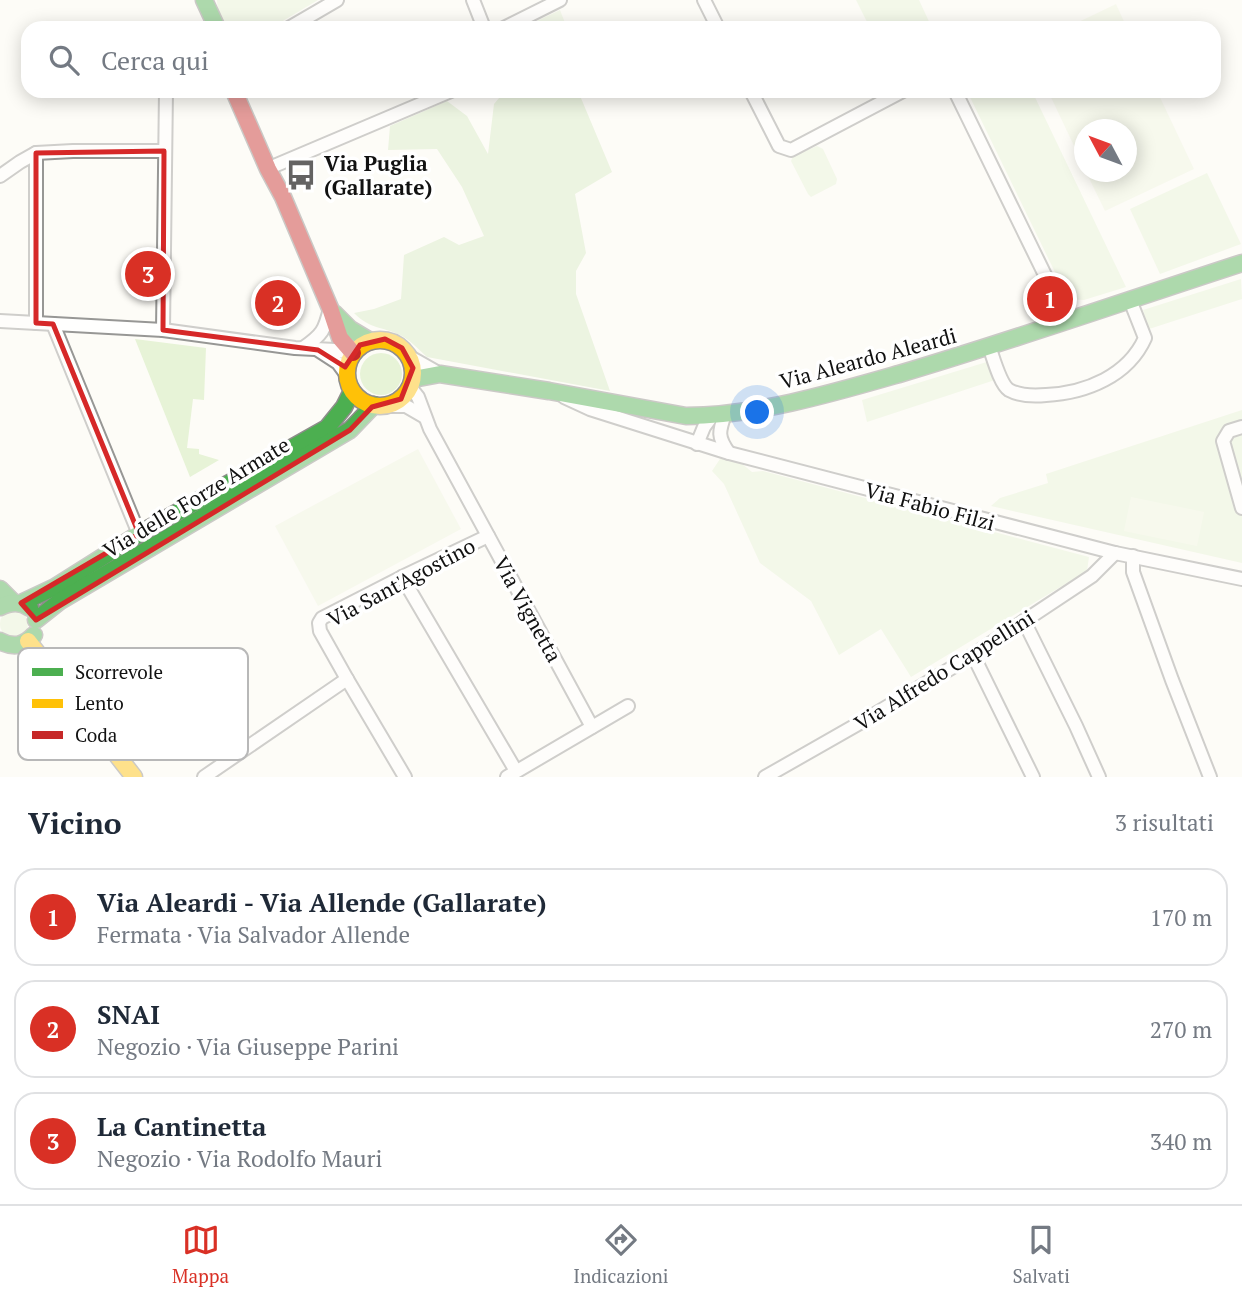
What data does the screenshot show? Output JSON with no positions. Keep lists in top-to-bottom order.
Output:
{
  "streets": {
    "street": [
      "Via Aleardo Aleardi",
      "Via delle Forze Armate",
      "Via Fabio Filzi",
      "Via Sant'Agostino",
      "Via Vignetta",
      "Via Alfredo Cappellini"
    ]
  },
  "crossings": [
    ["Via Aleardo Aleardi", "Via Fabio Filzi"],
    ["Via delle Forze Armate", "Via Vignetta"],
    ["Via Fabio Filzi", "Via Alfredo Cappellini"],
    ["Via Sant'Agostino", "Via Vignetta"]
  ],
  "places": {
    "bus stop": ["Via Puglia (Gallarate)"]
  },
  "legend": ["Scorrevole", "Lento", "Coda"],
  "north": "top left",
  "page": {
    "search": "Cerca qui",
    "pins": ["3", "1", "2"],
    "heading": ["Vicino", "3 risultati"],
    "list": [
      {
        "mark": "1",
        "name": "Via Aleardi - Via Allende (Gallarate)",
        "note": "Fermata · Via Salvador Allende",
        "value": "170 m"
      },
      {
        "mark": "2",
        "name": "SNAI",
        "note": "Negozio · Via Giuseppe Parini",
        "value": "270 m"
      },
      {
        "mark": "3",
        "name": "La Cantinetta",
        "note": "Negozio · Via Rodolfo Mauri",
        "value": "340 m"
      }
    ],
    "nav": ["Mappa", "Indicazioni", "Salvati"]
  }
}
